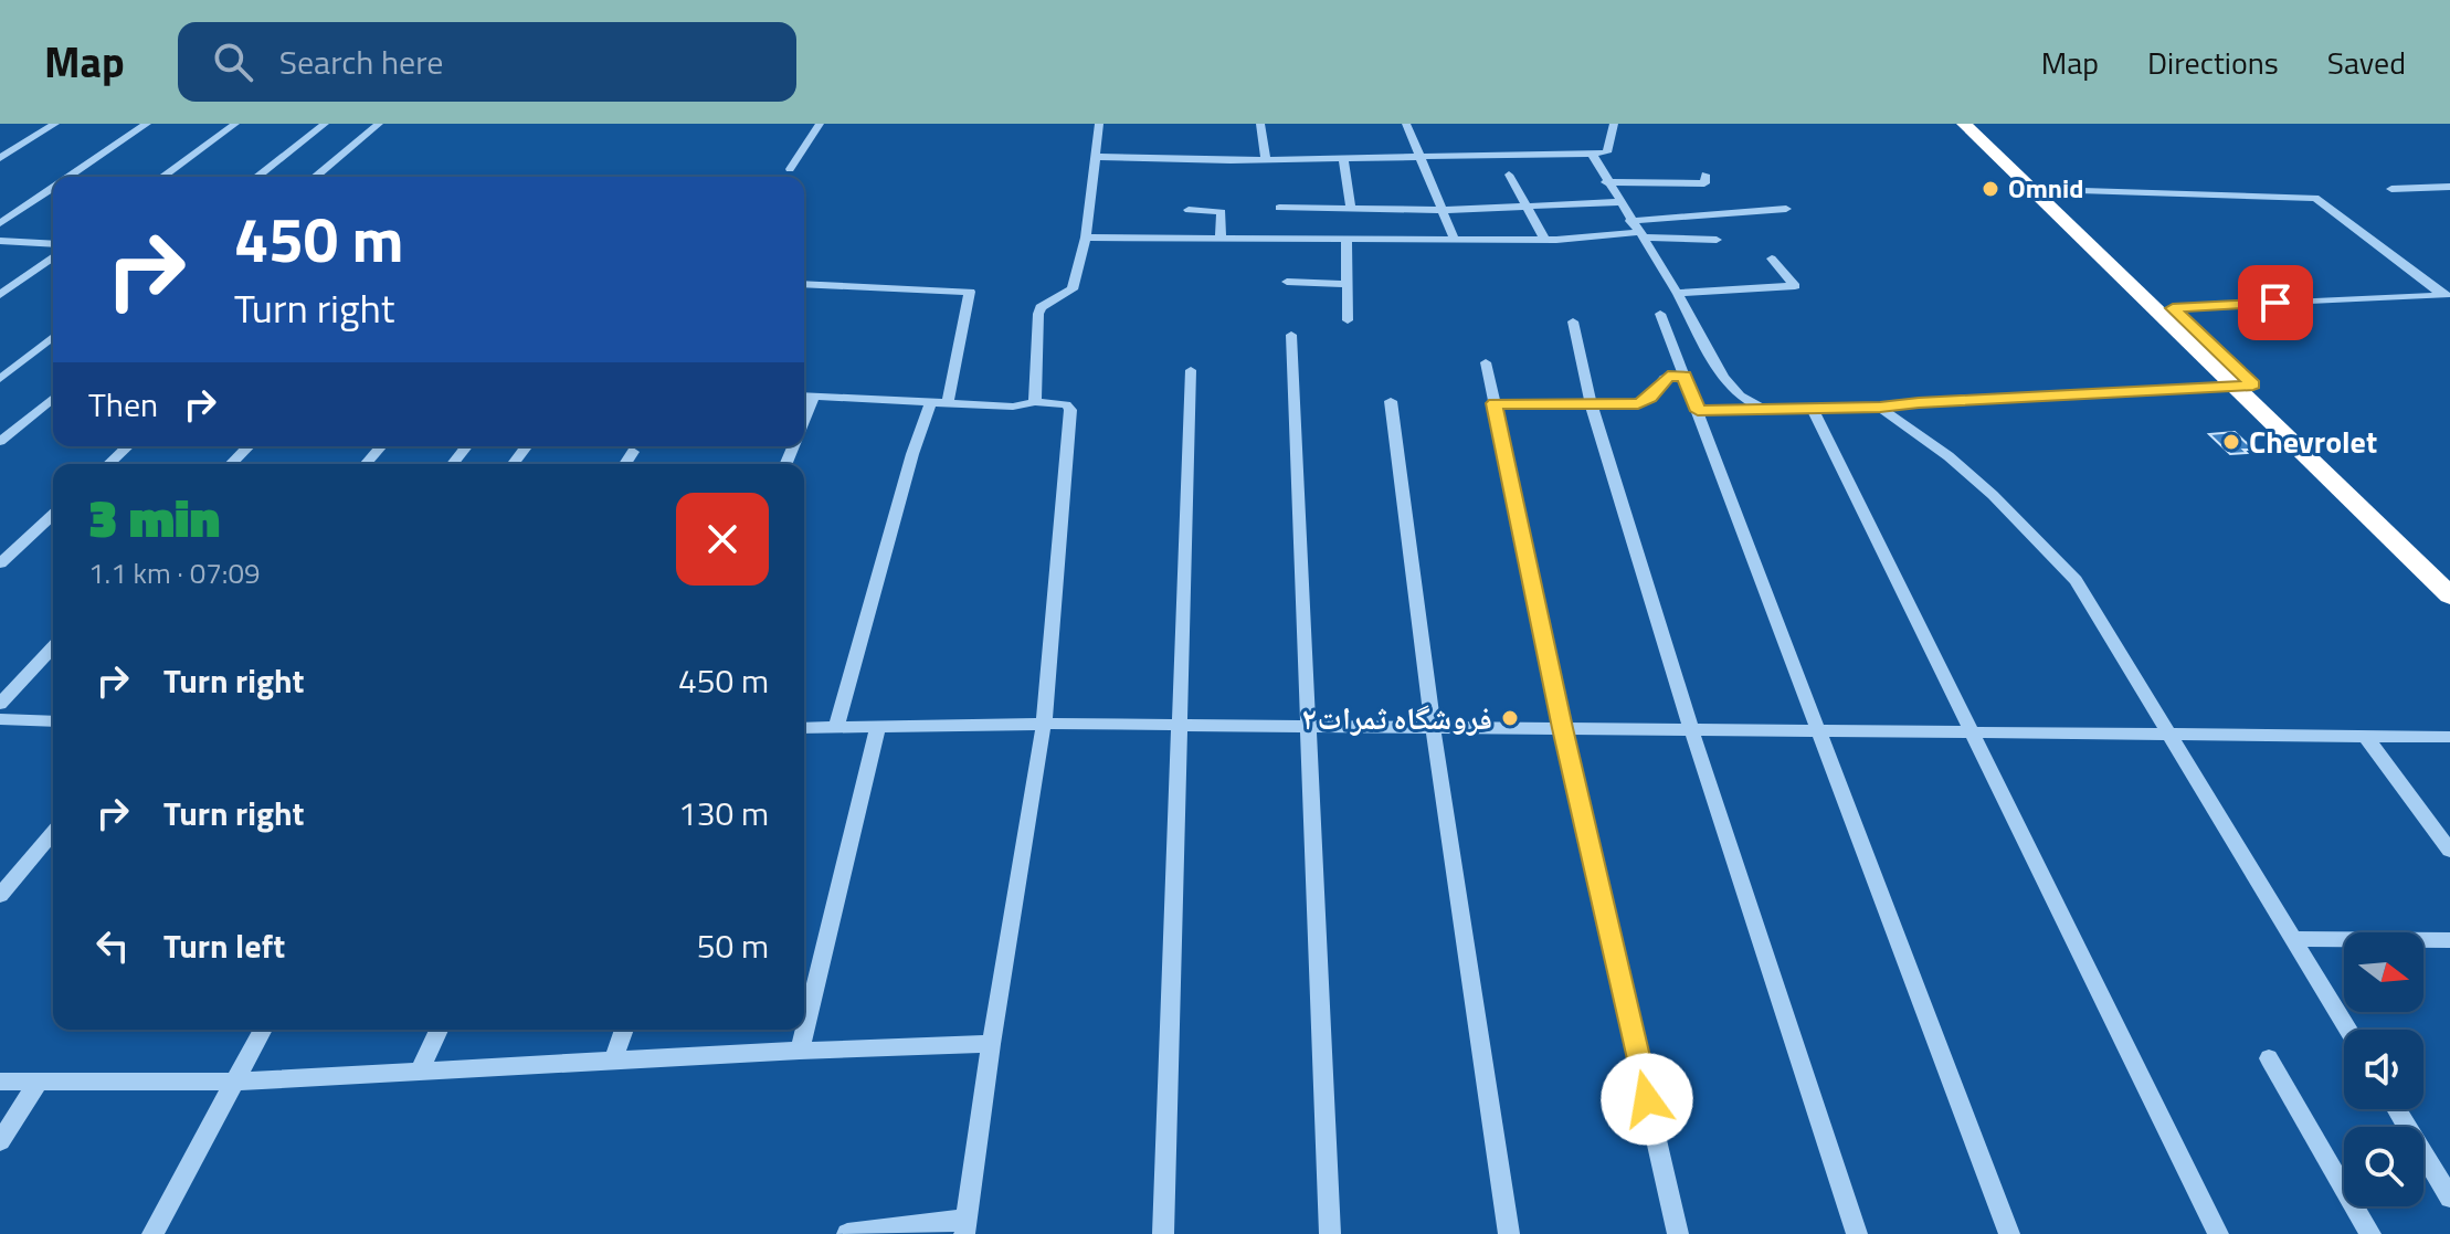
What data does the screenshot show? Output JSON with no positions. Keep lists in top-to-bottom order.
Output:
{
  "places": ["Omnid", "Chevrolet", "فروشگاه ثمرات٢"],
  "north": "right",
  "page": {
    "header": "Map",
    "search": "Search here",
    "nav": ["Map", "Directions", "Saved"],
    "turn": ["450 m", "Turn right"],
    "then": "Then",
    "heading": ["3 min", "1.1 km · 07:09"],
    "list": [
      {
        "name": "Turn right",
        "value": "450 m"
      },
      {
        "name": "Turn right",
        "value": "130 m"
      },
      {
        "name": "Turn left",
        "value": "50 m"
      }
    ]
  }
}
